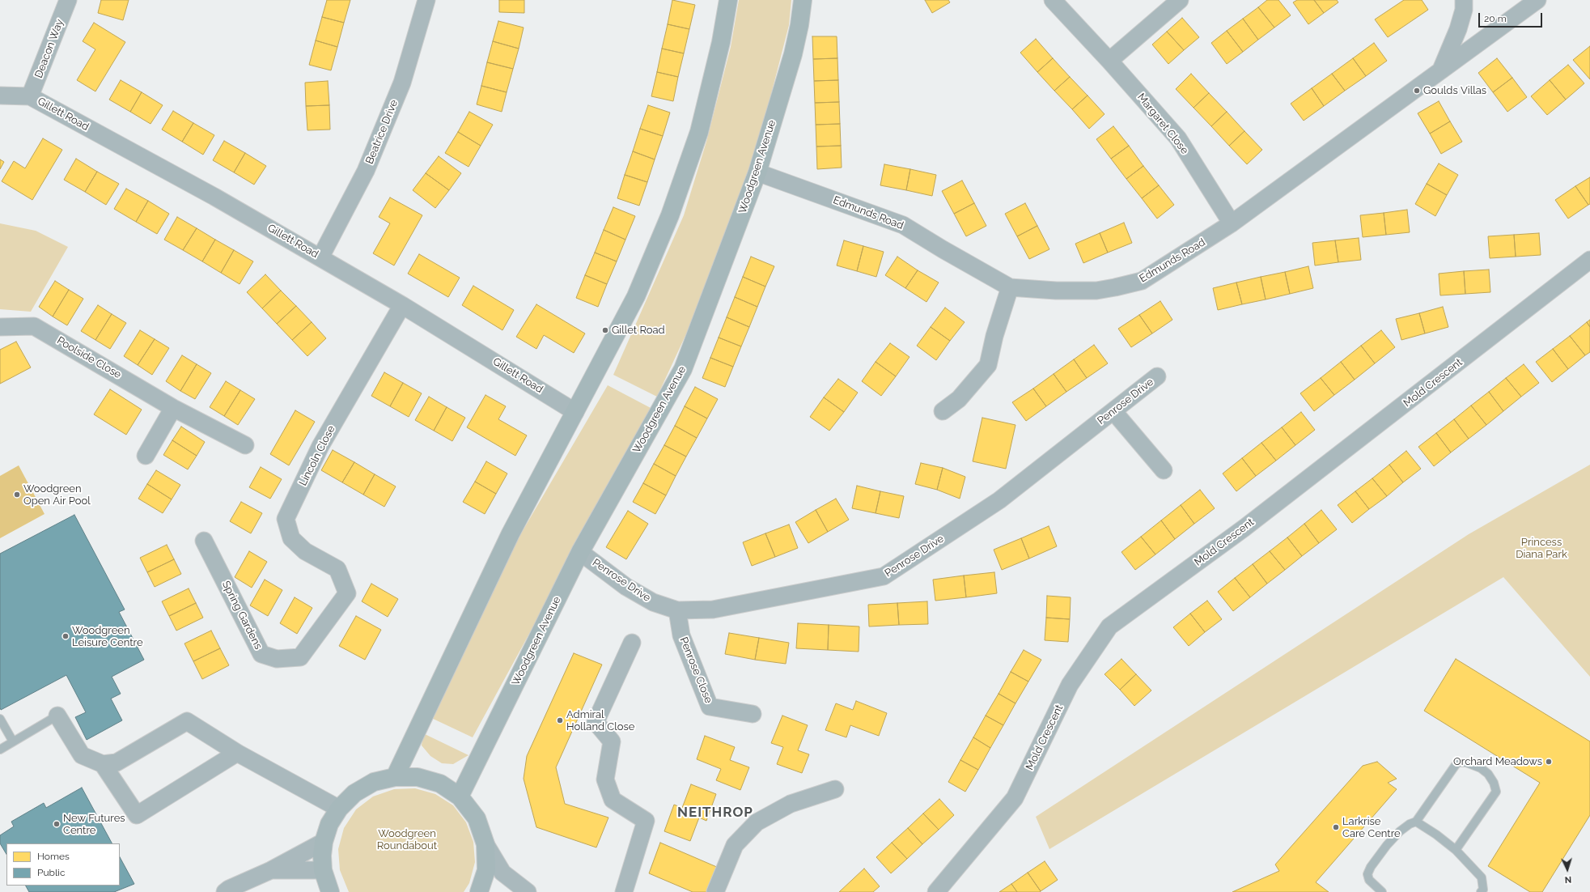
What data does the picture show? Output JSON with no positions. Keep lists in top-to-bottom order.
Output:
{
  "streets": {
    "street": [
      "Deacon Way",
      "Gillett Road",
      "Margaret Close",
      "Beatrice Drive",
      "Woodgreen Avenue",
      "Edmunds Road",
      "Poolside Close",
      "Mold Crescent",
      "Penrose Drive",
      "Lincoln Close",
      "Spring Gardens",
      "Penrose Close"
    ]
  },
  "crossings": [
    ["Deacon Way", "Gillett Road"],
    ["Gillett Road", "Beatrice Drive"],
    ["Gillett Road", "Lincoln Close"],
    ["Margaret Close", "Edmunds Road"],
    ["Woodgreen Avenue", "Edmunds Road"],
    ["Woodgreen Avenue", "Penrose Drive"],
    ["Penrose Drive", "Penrose Close"],
    ["Lincoln Close", "Spring Gardens"]
  ],
  "districts": ["NEITHROP"],
  "parks": ["Princess Diana Park", "Woodgreen Roundabout"],
  "places": [
    "Goulds Villas",
    "Gillet Road",
    "Woodgreen Open Air Pool",
    "Woodgreen Leisure Centre",
    "Admiral Holland Close",
    "Orchard Meadows",
    "New Futures Centre",
    "Larkrise Care Centre"
  ],
  "legend": ["Homes", "Public"],
  "scale_bar": "20 m",
  "north": "bottom"
}
